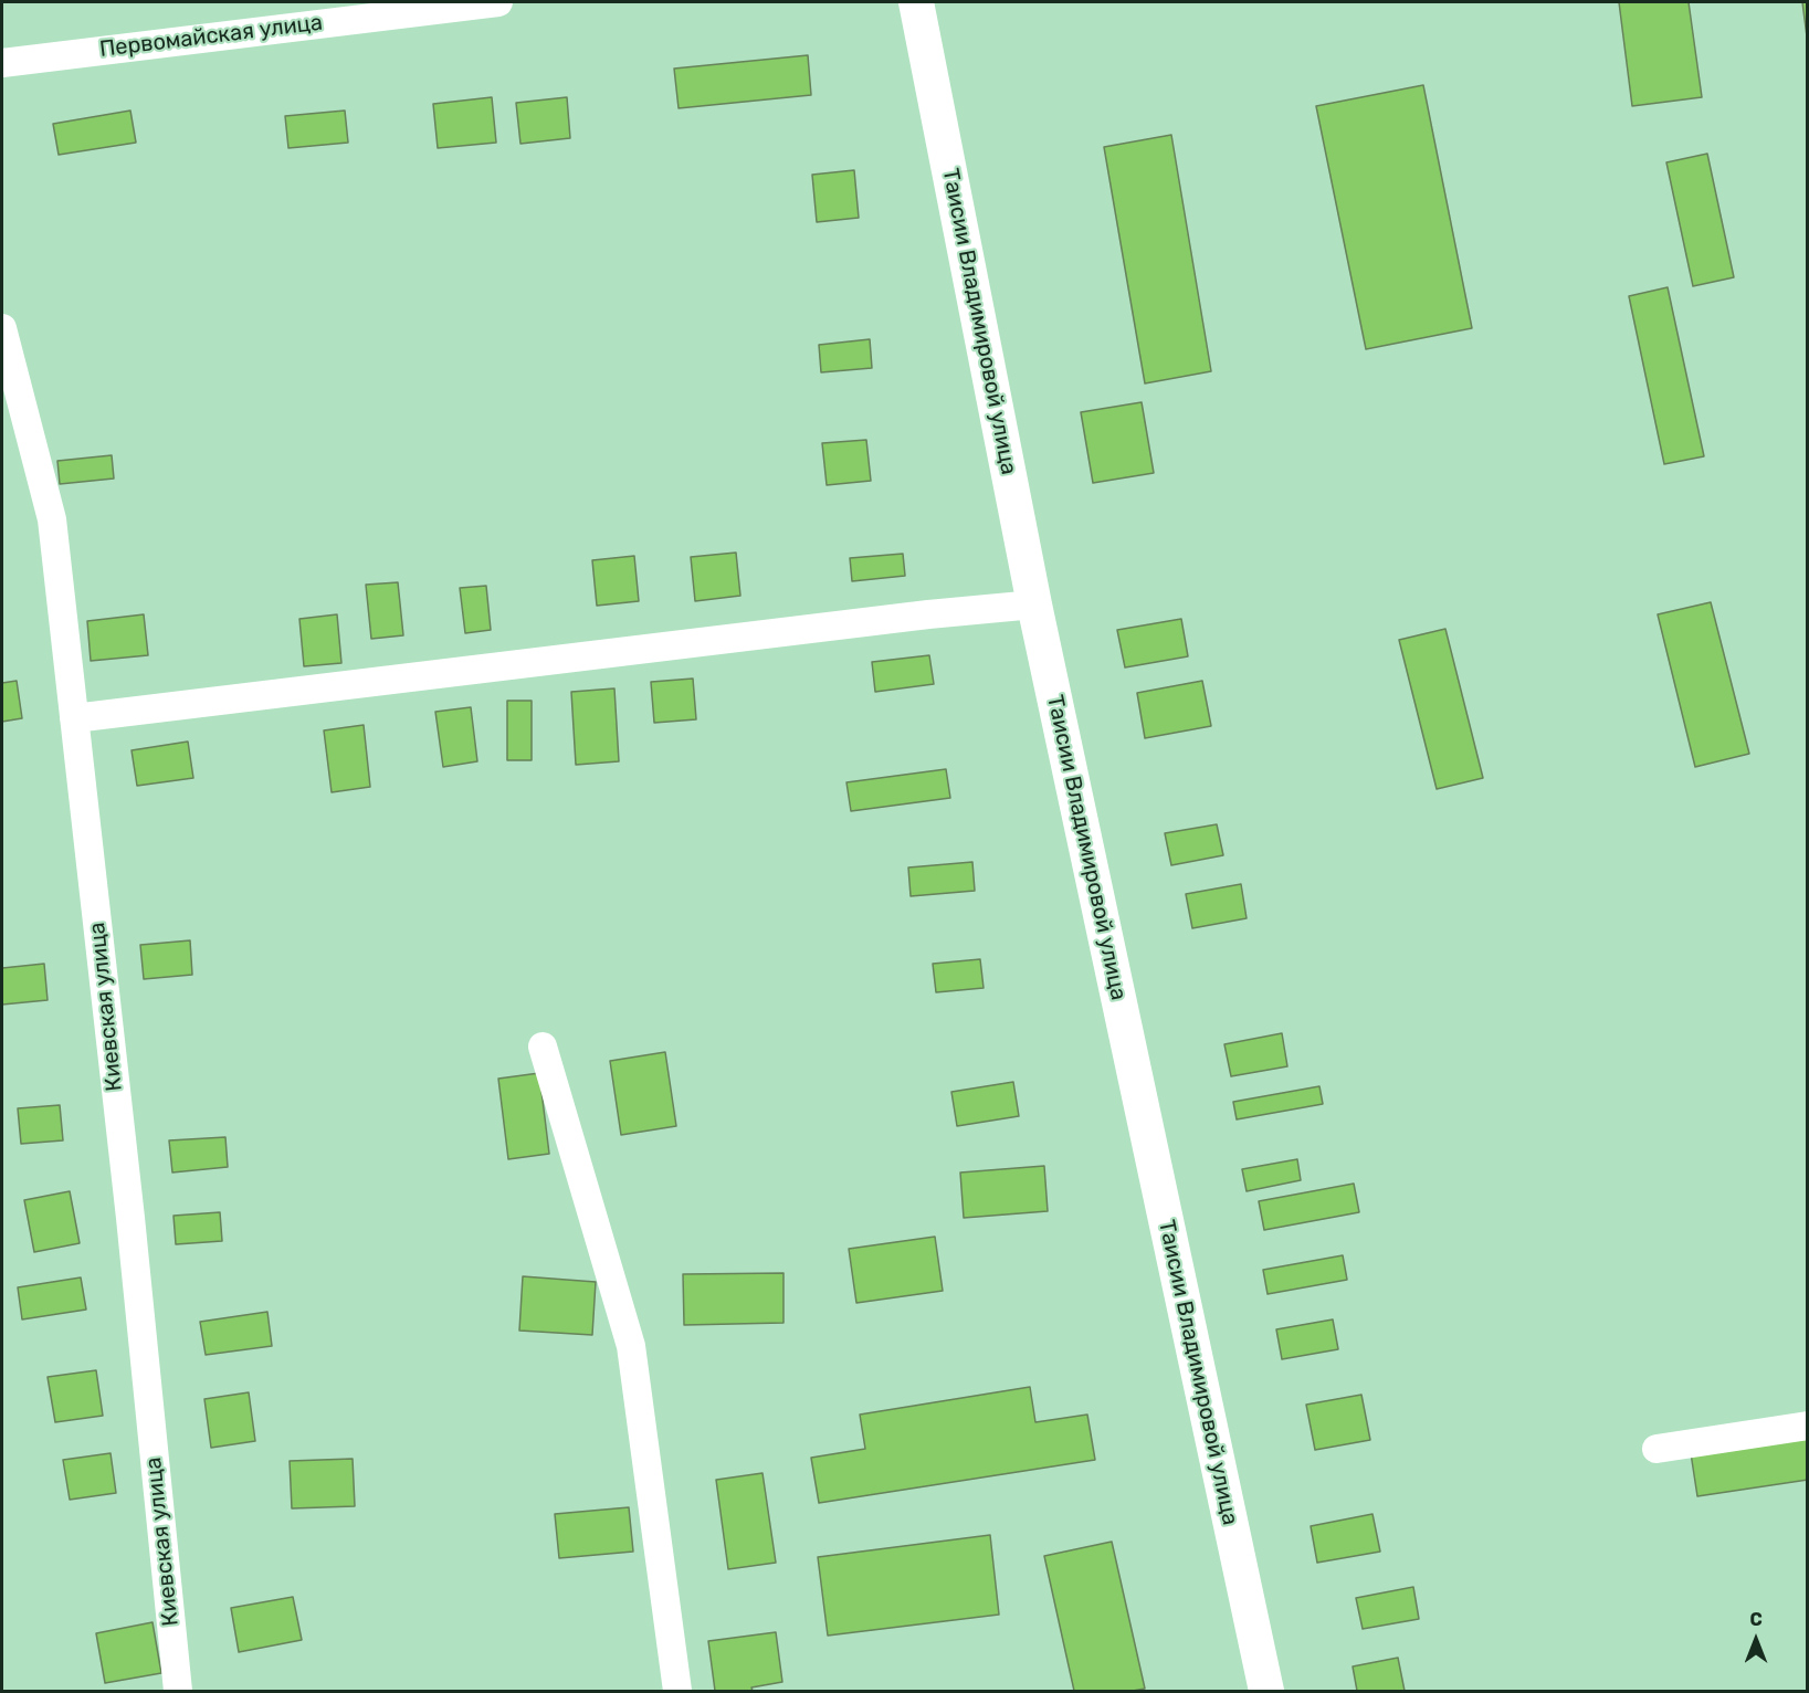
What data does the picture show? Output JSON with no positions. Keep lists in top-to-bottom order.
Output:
{
  "streets": {
    "street": ["Первомайская улица", "Таисии Владимировой улица", "Киевская улица"]
  },
  "north": "top"
}
